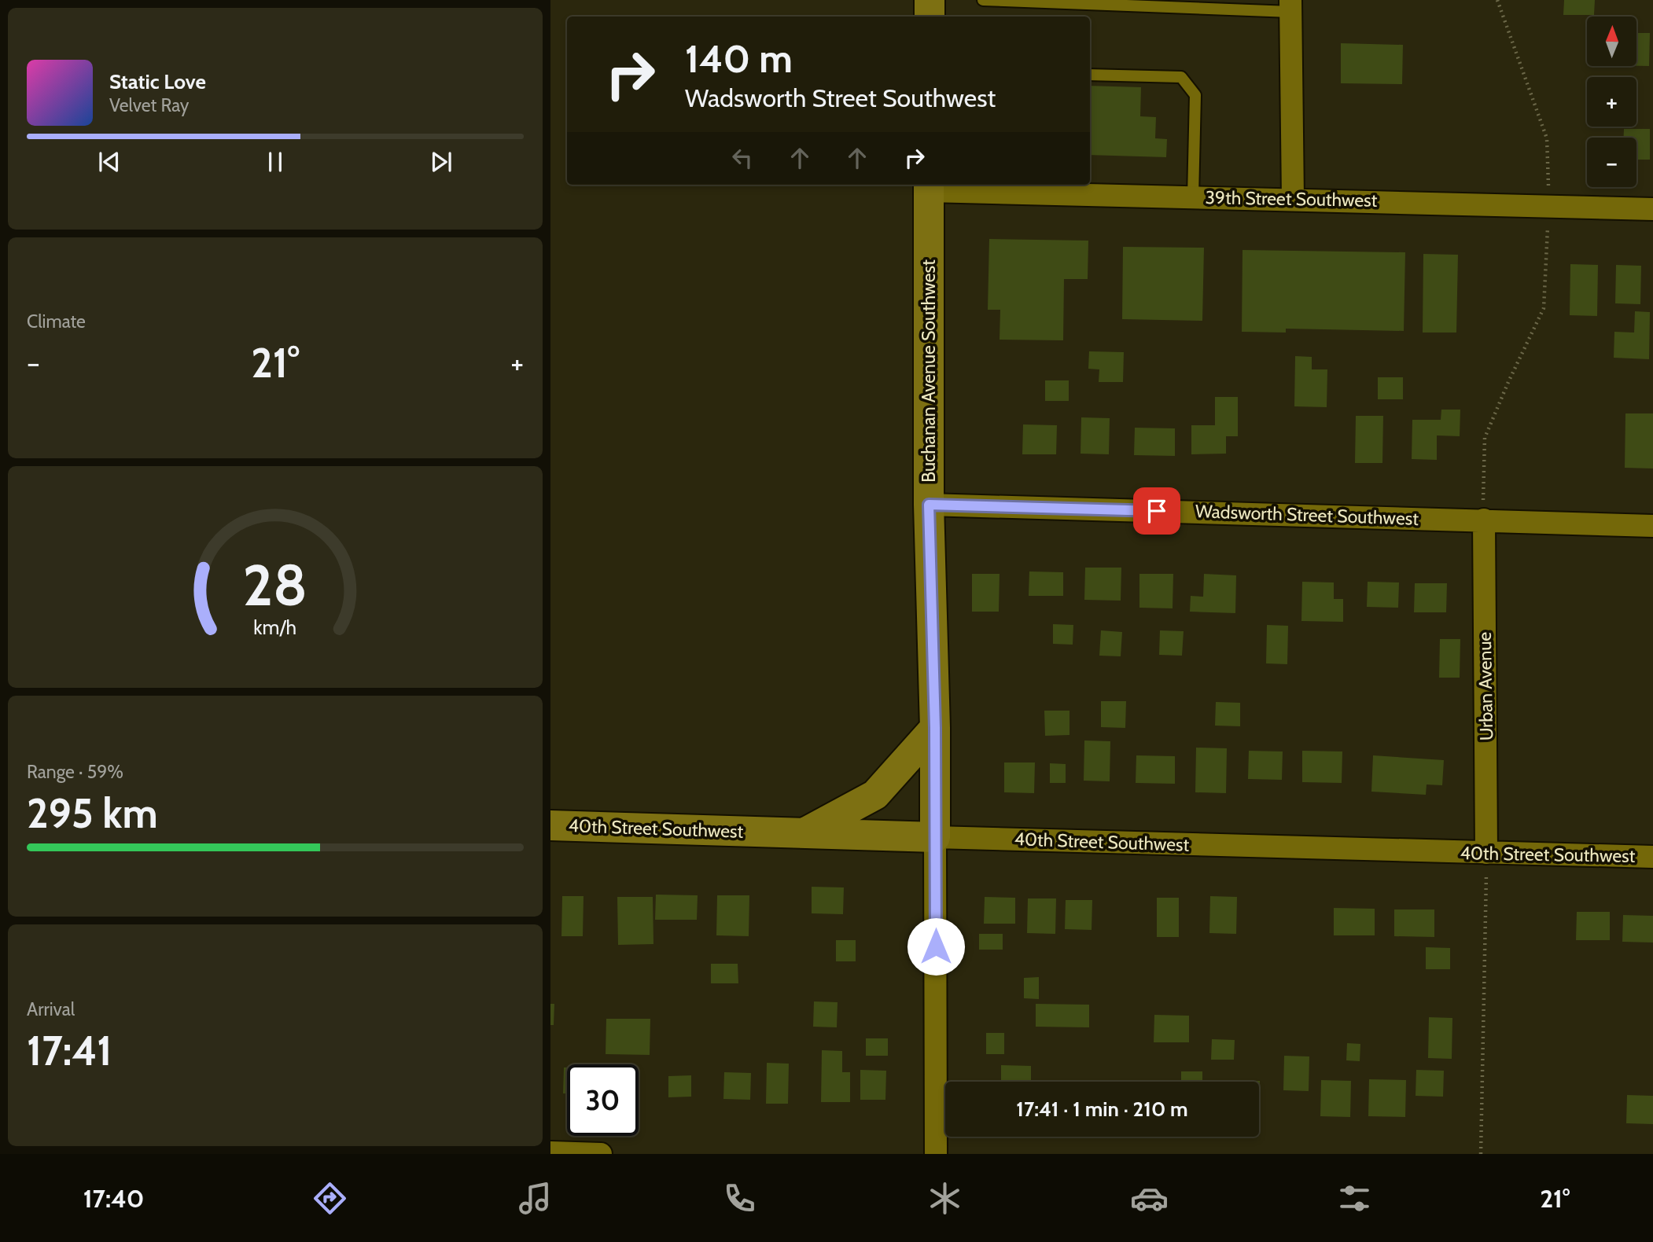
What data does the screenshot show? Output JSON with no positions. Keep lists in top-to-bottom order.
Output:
{
  "streets": {
    "street": [
      "39th Street Southwest",
      "Buchanan Avenue Southwest",
      "Wadsworth Street Southwest",
      "Urban Avenue",
      "40th Street Southwest"
    ]
  },
  "crossings": [
    ["39th Street Southwest", "Buchanan Avenue Southwest"],
    ["Buchanan Avenue Southwest", "Wadsworth Street Southwest"],
    ["Buchanan Avenue Southwest", "40th Street Southwest"],
    ["Wadsworth Street Southwest", "Urban Avenue"],
    ["Urban Avenue", "40th Street Southwest"]
  ],
  "north": "top",
  "page": {
    "map_buttons": ["+", "−"],
    "turn": ["140 m", "Wadsworth Street Southwest"],
    "song": ["Static Love", "Velvet Ray"],
    "tile": [
      "Climate",
      ["Range · 59%", "295 km"],
      ["Arrival", "17:41"]
    ],
    "heat": ["−", "21°", "+"],
    "limit": "30",
    "trip": "17:41 · 1 min · 210 m",
    "tabs": ["17:40", "21°"],
    "gauge": ["28", "km/h"]
  }
}
